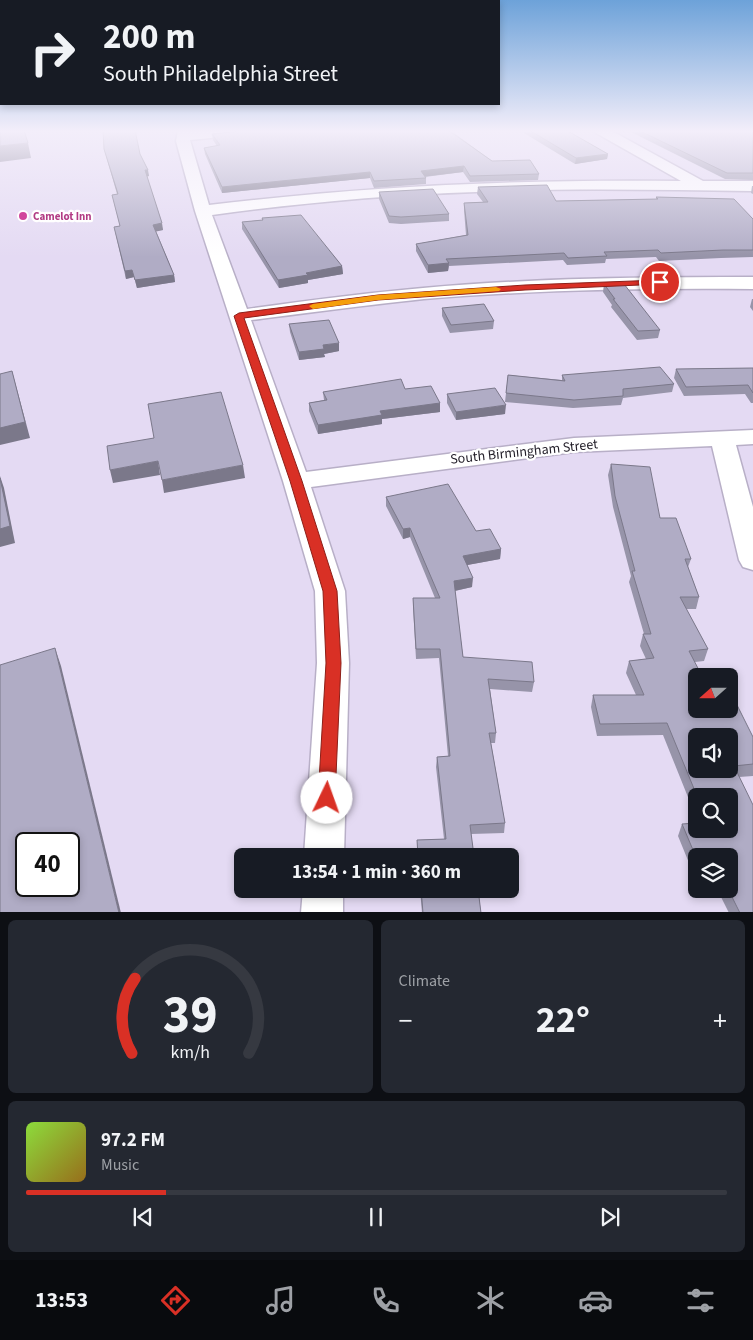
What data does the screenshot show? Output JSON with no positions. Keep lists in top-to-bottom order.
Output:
{
  "streets": {
    "street": ["South Birmingham Street"]
  },
  "places": ["Camelot Inn"],
  "north": "left",
  "page": {
    "turn": ["200 m", "South Philadelphia Street"],
    "limit": "40",
    "trip": "13:54 · 1 min · 360 m",
    "tile": "Climate",
    "heat": ["−", "22°", "+"],
    "song": ["97.2 FM", "Music"],
    "tabs": "13:53",
    "gauge": ["39", "km/h"]
  }
}
